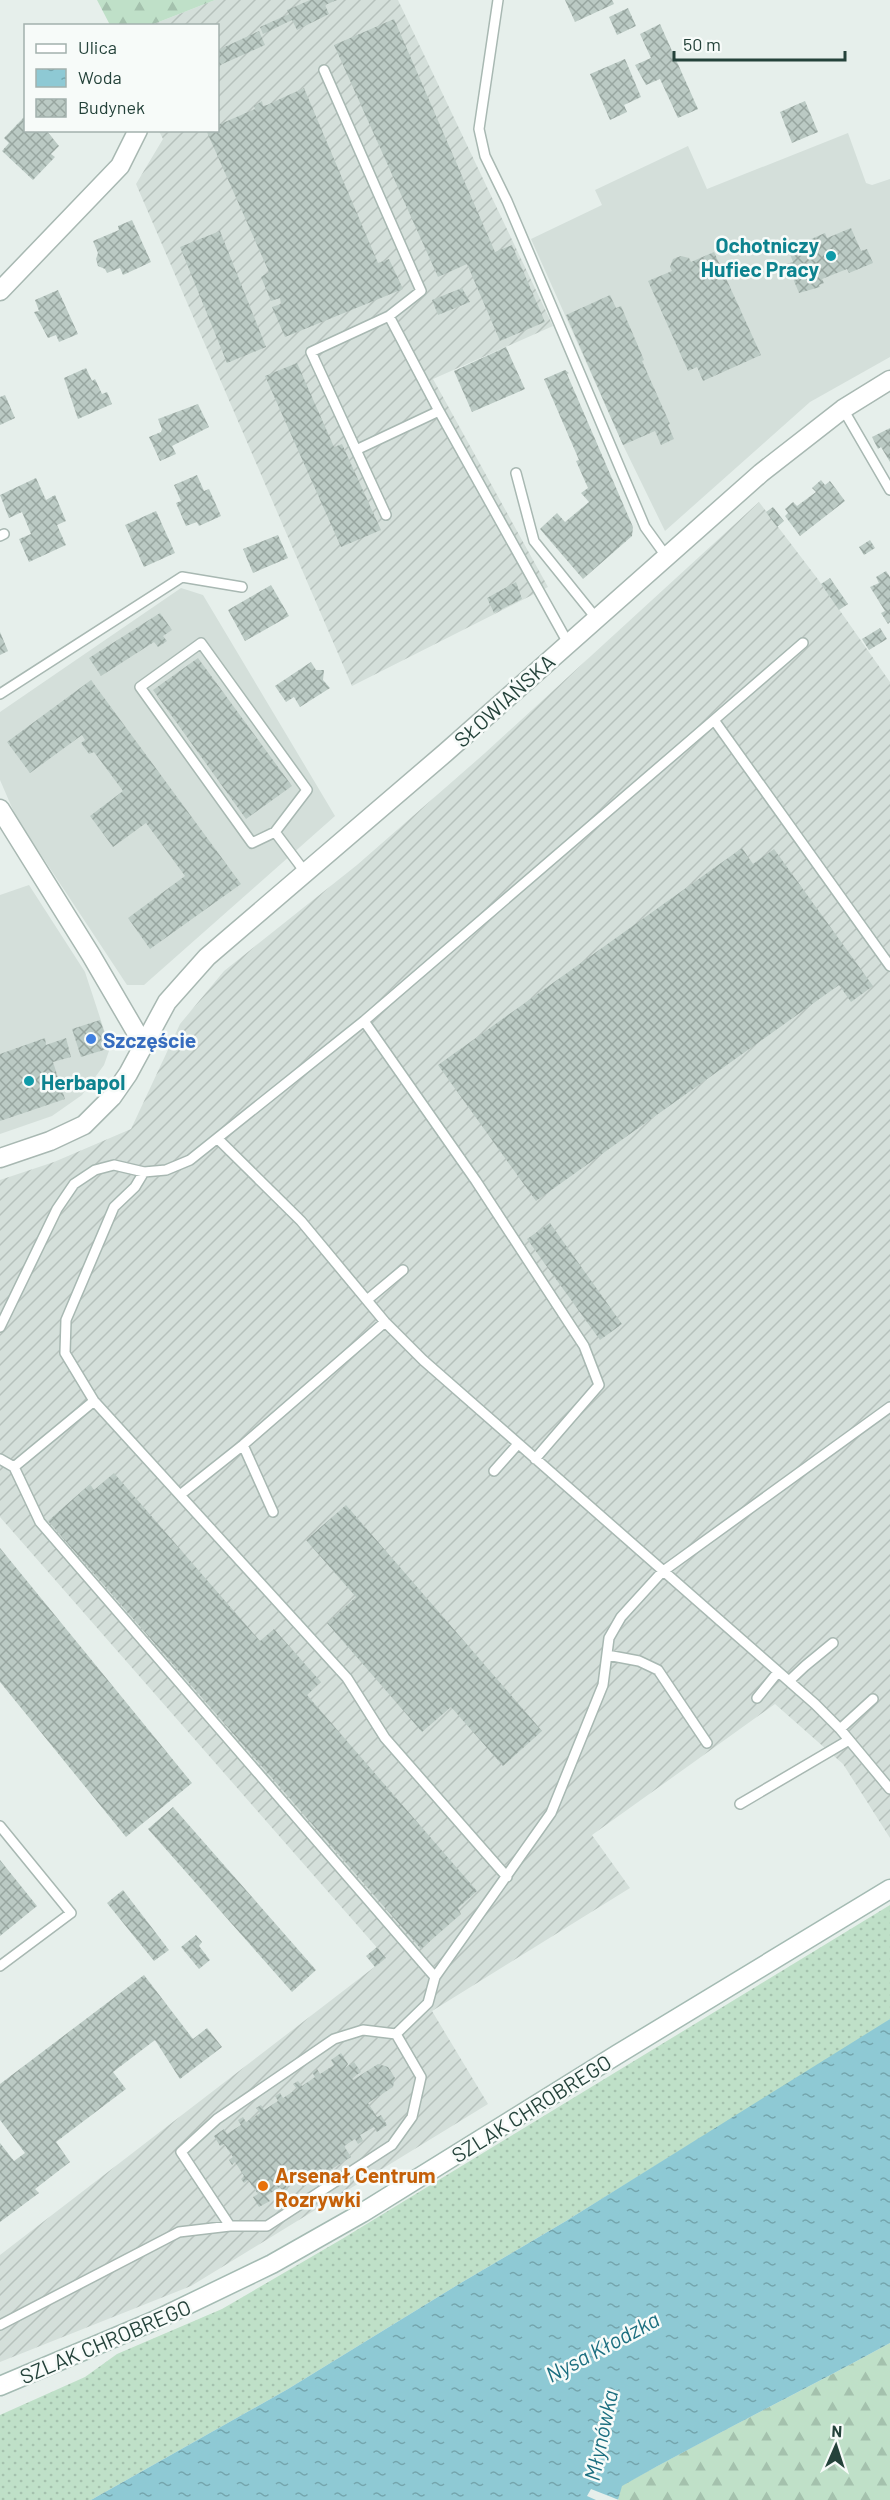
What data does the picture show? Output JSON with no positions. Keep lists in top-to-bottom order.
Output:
{
  "streets": {
    "street": ["SŁOWIAŃSKA", "SZLAK CHROBREGO"]
  },
  "water": ["Nysa Kłodzka", "Młynówka"],
  "places": [
    "Ochotniczy Hufiec Pracy",
    "Szczęście",
    "Herbapol",
    "Arsenał Centrum Rozrywki"
  ],
  "legend": ["Ulica", "Woda", "Budynek"],
  "scale_bar": "50 m",
  "north": "top"
}
